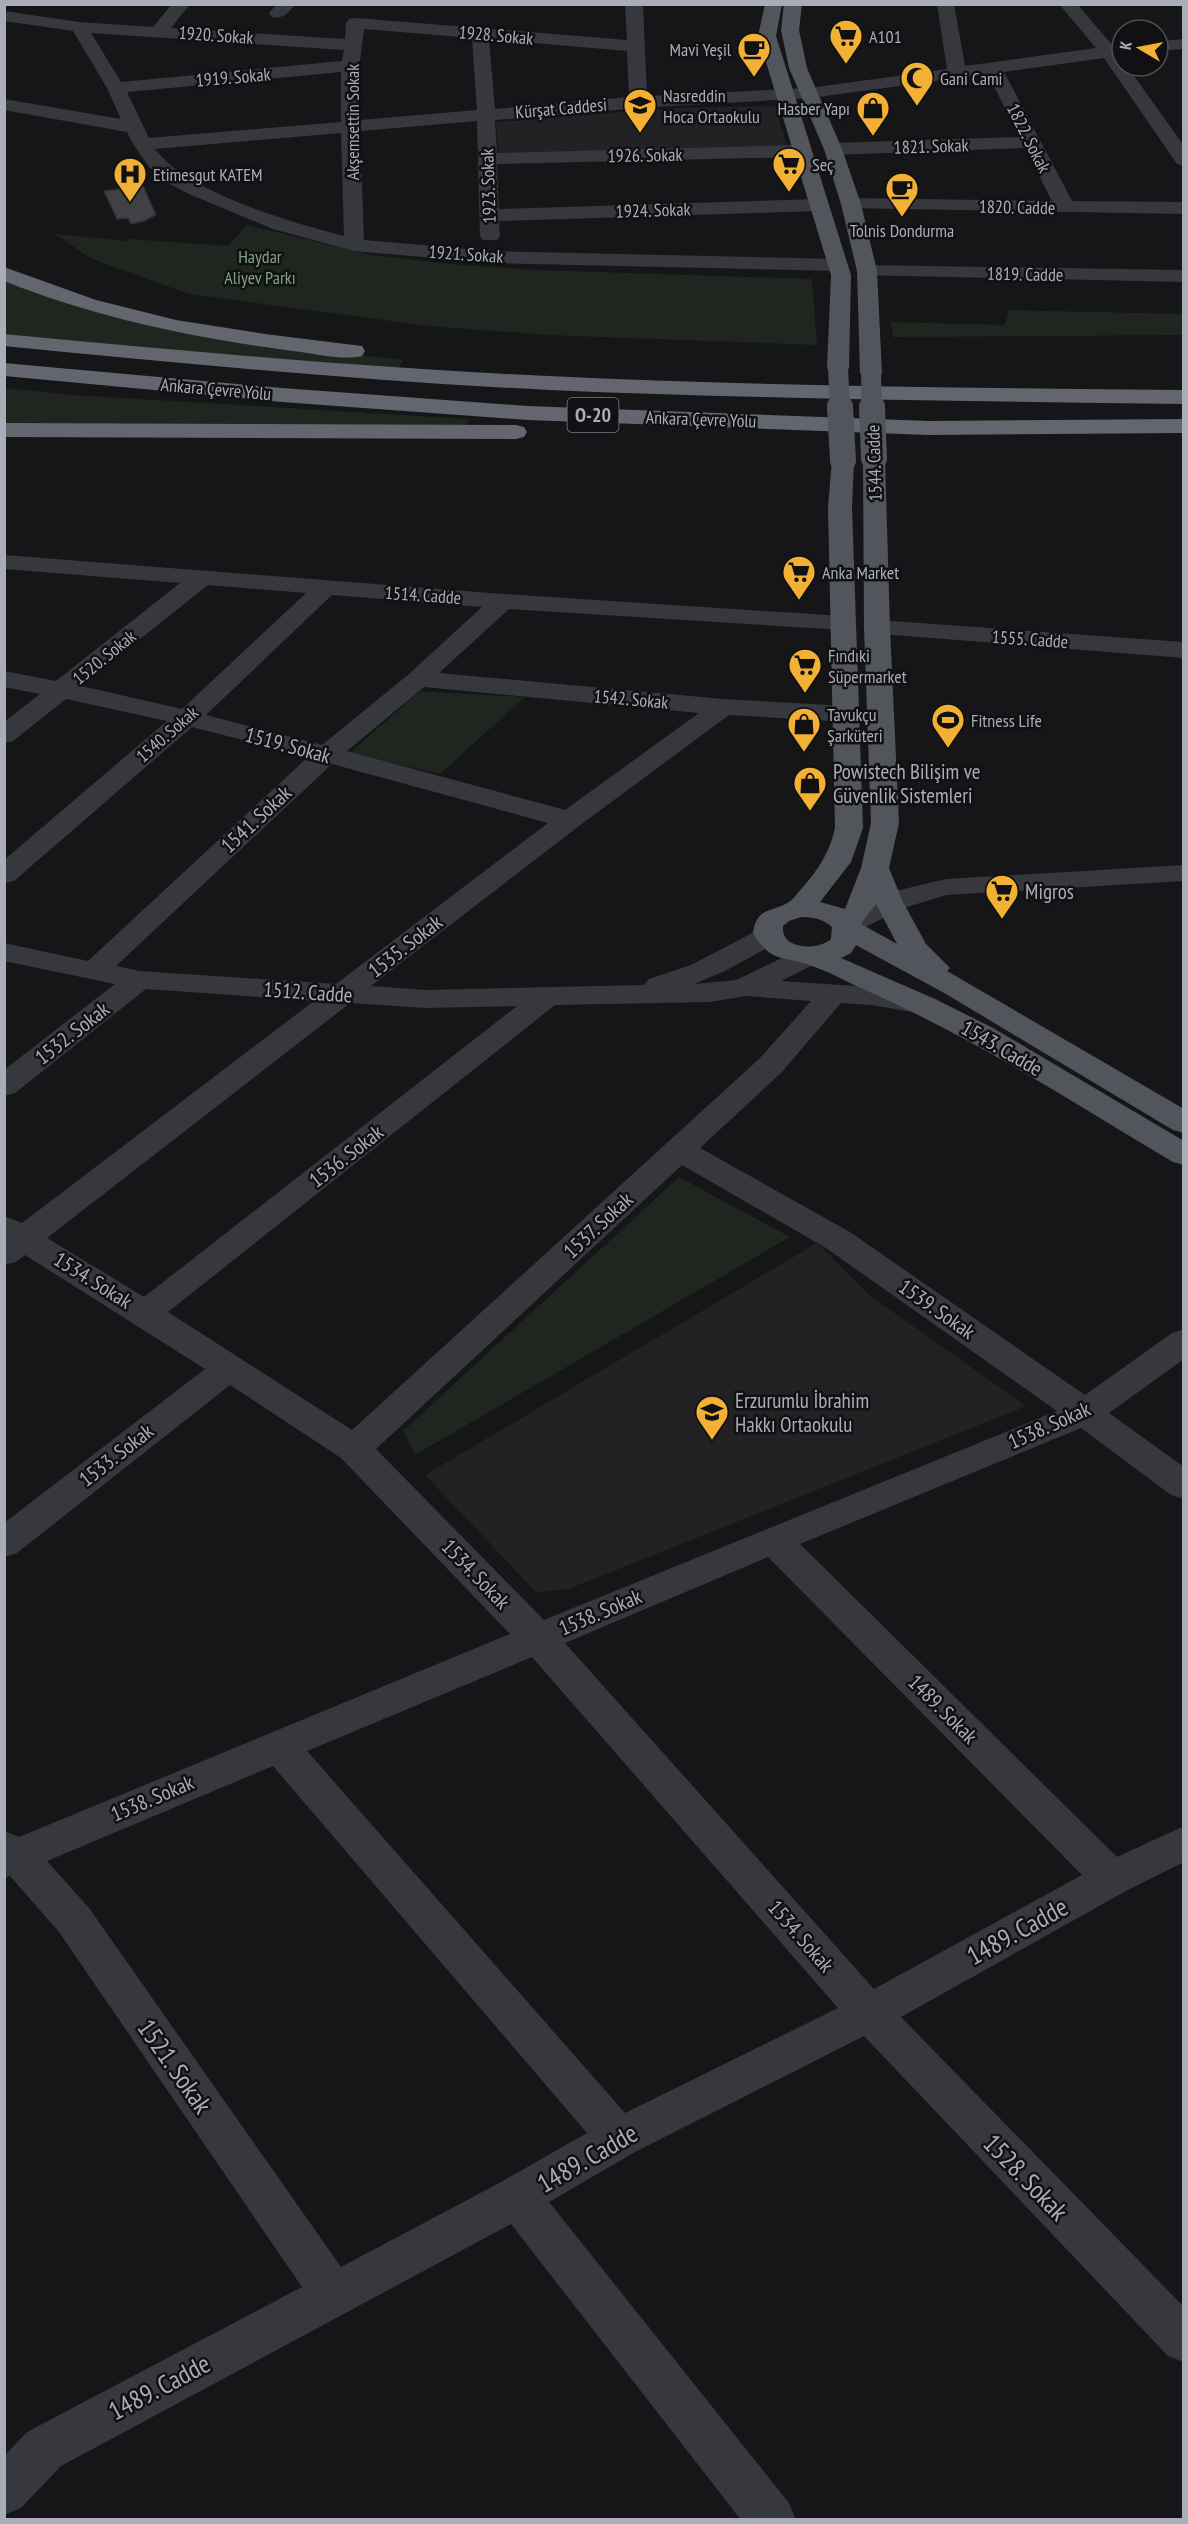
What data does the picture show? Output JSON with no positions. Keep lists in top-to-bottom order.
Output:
{
  "streets": {
    "highway": ["Ankara Çevre Yolu", "O-20"],
    "main road": ["1544. Cadde", "1543. Cadde"],
    "street": [
      "1920. Sokak",
      "1928. Sokak",
      "1919. Sokak",
      "Kürşat Caddesi",
      "Akşemsettin Sokak",
      "1822. Sokak",
      "1821. Sokak",
      "1926. Sokak",
      "1923. Sokak",
      "1820. Cadde",
      "1924. Sokak",
      "1921. Sokak",
      "1819. Cadde",
      "1514. Cadde",
      "1555. Cadde",
      "1520. Sokak",
      "1542. Sokak",
      "1540. Sokak",
      "1519. Sokak",
      "1541. Sokak",
      "1535. Sokak",
      "1512. Cadde",
      "1532. Sokak",
      "1536. Sokak",
      "1537. Sokak",
      "1534. Sokak",
      "1539. Sokak",
      "1538. Sokak",
      "1533. Sokak",
      "1489. Sokak",
      "1489. Cadde",
      "1521. Sokak",
      "1528. Sokak"
    ]
  },
  "crossings": [
    ["1920. Sokak", "Akşemsettin Sokak"],
    ["1920. Sokak", "1921. Sokak"],
    ["1928. Sokak", "Akşemsettin Sokak"],
    ["1928. Sokak", "1923. Sokak"],
    ["1919. Sokak", "Akşemsettin Sokak"],
    ["1919. Sokak", "1921. Sokak"],
    ["Kürşat Caddesi", "Akşemsettin Sokak"],
    ["Kürşat Caddesi", "1822. Sokak"],
    ["Kürşat Caddesi", "1923. Sokak"],
    ["Kürşat Caddesi", "1921. Sokak"],
    ["Kürşat Caddesi", "1544. Cadde"],
    ["Akşemsettin Sokak", "1921. Sokak"],
    ["1822. Sokak", "1821. Sokak"],
    ["1822. Sokak", "1820. Cadde"],
    ["1821. Sokak", "1544. Cadde"],
    ["1926. Sokak", "1923. Sokak"],
    ["1926. Sokak", "1544. Cadde"],
    ["1923. Sokak", "1924. Sokak"],
    ["1923. Sokak", "1921. Sokak"],
    ["1820. Cadde", "1544. Cadde"],
    ["1924. Sokak", "1544. Cadde"],
    ["1921. Sokak", "1544. Cadde"],
    ["1819. Cadde", "1544. Cadde"],
    ["1544. Cadde", "1514. Cadde"],
    ["1544. Cadde", "1555. Cadde"],
    ["1544. Cadde", "1542. Sokak"],
    ["1544. Cadde", "1512. Cadde"],
    ["1544. Cadde", "1543. Cadde"],
    ["1514. Cadde", "1520. Sokak"],
    ["1514. Cadde", "1540. Sokak"],
    ["1514. Cadde", "1541. Sokak"],
    ["1520. Sokak", "1519. Sokak"],
    ["1542. Sokak", "1541. Sokak"],
    ["1542. Sokak", "1535. Sokak"],
    ["1540. Sokak", "1519. Sokak"],
    ["1519. Sokak", "1541. Sokak"],
    ["1519. Sokak", "1535. Sokak"],
    ["1541. Sokak", "1512. Cadde"],
    ["1535. Sokak", "1512. Cadde"],
    ["1535. Sokak", "1534. Sokak"],
    ["1512. Cadde", "1532. Sokak"],
    ["1512. Cadde", "1543. Cadde"],
    ["1512. Cadde", "1536. Sokak"],
    ["1536. Sokak", "1534. Sokak"],
    ["1537. Sokak", "1534. Sokak"],
    ["1537. Sokak", "1539. Sokak"],
    ["1534. Sokak", "1538. Sokak"],
    ["1534. Sokak", "1533. Sokak"],
    ["1534. Sokak", "1489. Cadde"],
    ["1534. Sokak", "1528. Sokak"],
    ["1539. Sokak", "1538. Sokak"],
    ["1538. Sokak", "1489. Sokak"],
    ["1538. Sokak", "1521. Sokak"],
    ["1489. Sokak", "1489. Cadde"],
    ["1489. Cadde", "1521. Sokak"],
    ["1489. Cadde", "1528. Sokak"]
  ],
  "parks": ["Haydar Aliyev Parkı"],
  "places": {
    "supermarket": [
      "A101",
      "Seç",
      "Anka Market",
      "Fındıki Süpermarket",
      "Migros"
    ],
    "cafe": ["Mavi Yeşil", "Tolnis Dondurma"],
    "mosque": ["Gani Cami"],
    "school or university": ["Nasreddin Hoca Ortaokulu", "Erzurumlu İbrahim Hakkı Ortaokulu"],
    "shop": ["Hasber Yapı", "Tavukçu Şarküteri", "Powistech Bilişim ve Güvenlik Sistemleri"],
    "hospital": ["Etimesgut KATEM"],
    "sports": ["Fitness Life"]
  },
  "north": "left"
}
